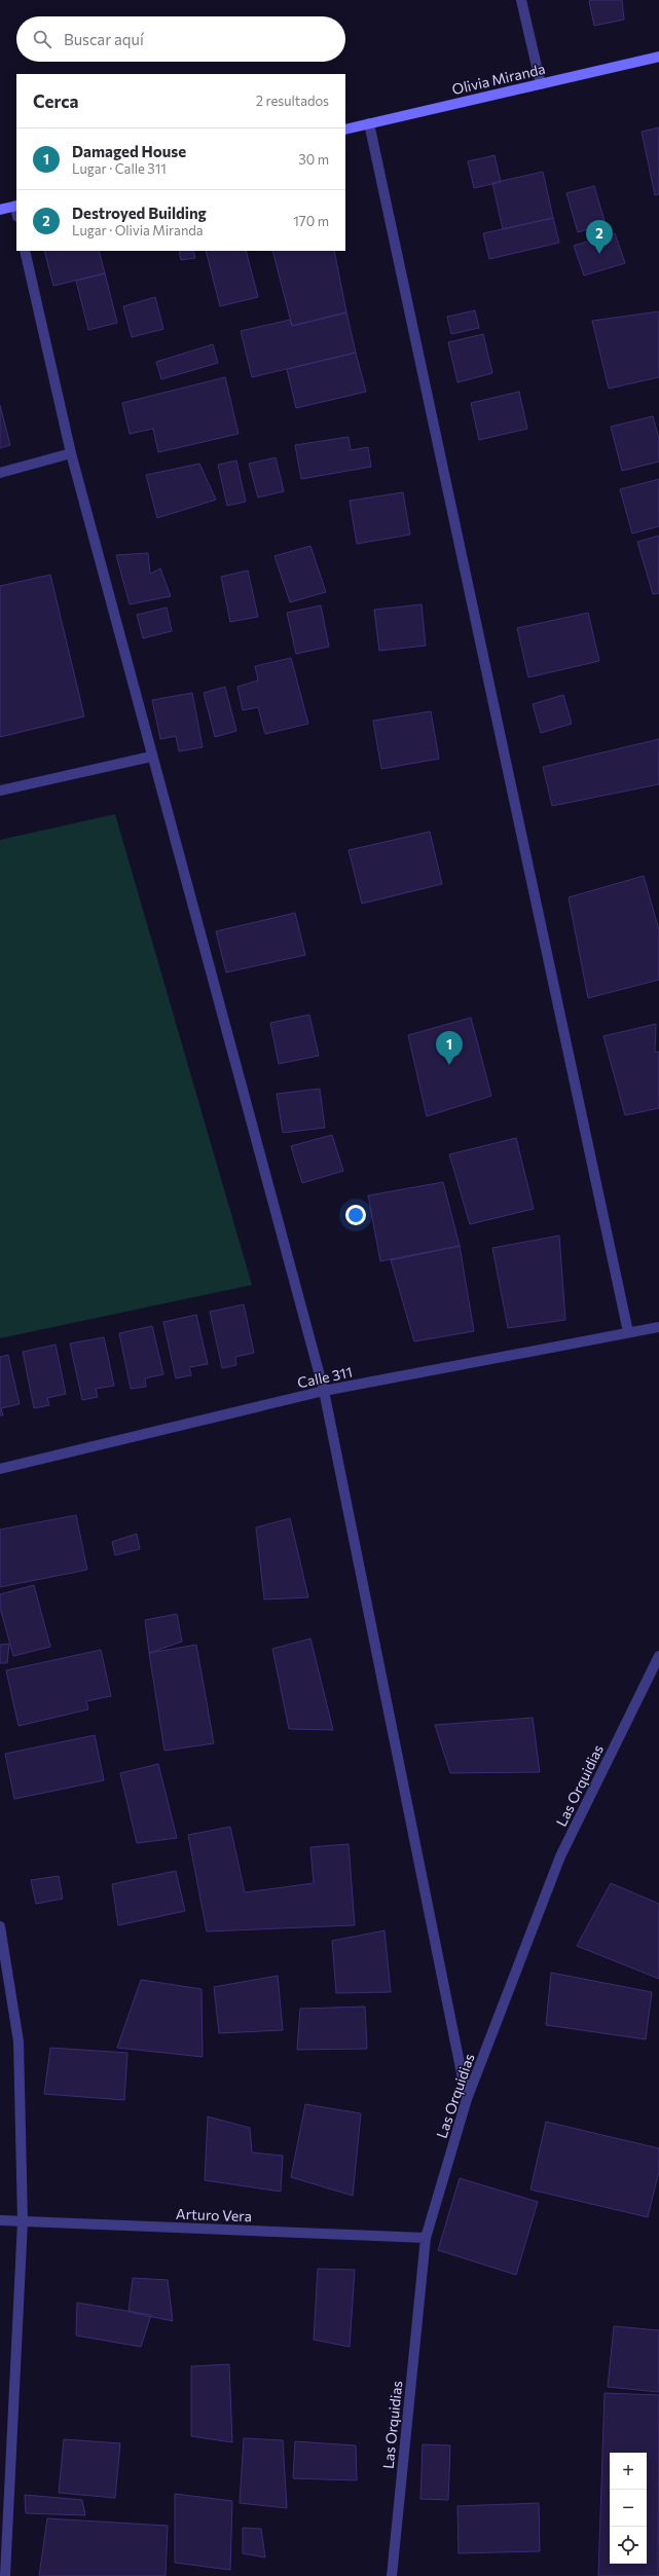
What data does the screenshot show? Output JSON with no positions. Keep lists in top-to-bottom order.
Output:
{
  "streets": {
    "street": [
      "Olivia Miranda",
      "Calle 311",
      "Las Orquidias",
      "Arturo Vera"
    ]
  },
  "crossings": [
    ["Las Orquidias", "Arturo Vera"]
  ],
  "page": {
    "search": "Buscar aquí",
    "heading": ["Cerca", "2 resultados"],
    "list": [
      {
        "mark": "1",
        "name": "Damaged House",
        "note": "Lugar · Calle 311",
        "value": "30 m"
      },
      {
        "mark": "2",
        "name": "Destroyed Building",
        "note": "Lugar · Olivia Miranda",
        "value": "170 m"
      }
    ],
    "pins": ["2", "1"],
    "map_buttons": ["+", "−"]
  }
}
